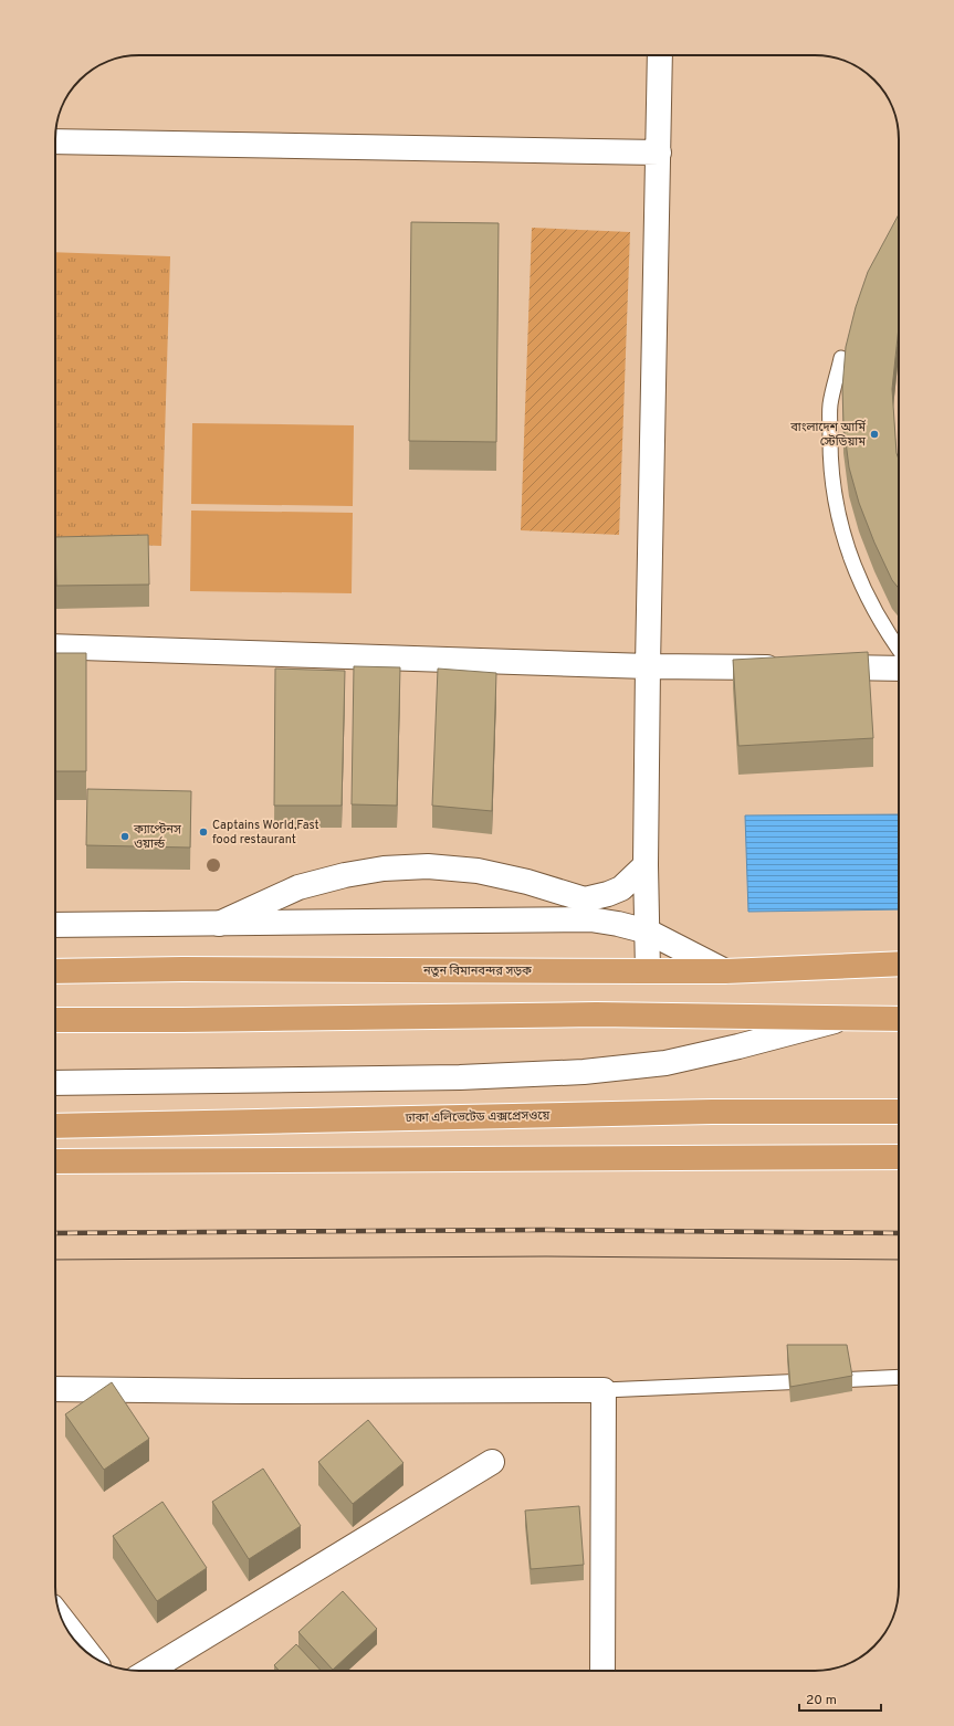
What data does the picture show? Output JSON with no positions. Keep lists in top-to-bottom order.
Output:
{
  "streets": {
    "highway": ["নতুন বিমানবন্দর সড়ক", "ঢাকা এলিভেটেড এক্সপ্রেসওয়ে"]
  },
  "places": ["বাংলাদেশ আর্মি স্টেডিয়াম", "Captains World,Fast food restaurant", "ক্যাপ্টেনস ওয়ার্ল্ড"],
  "scale_bar": "20 m"
}
